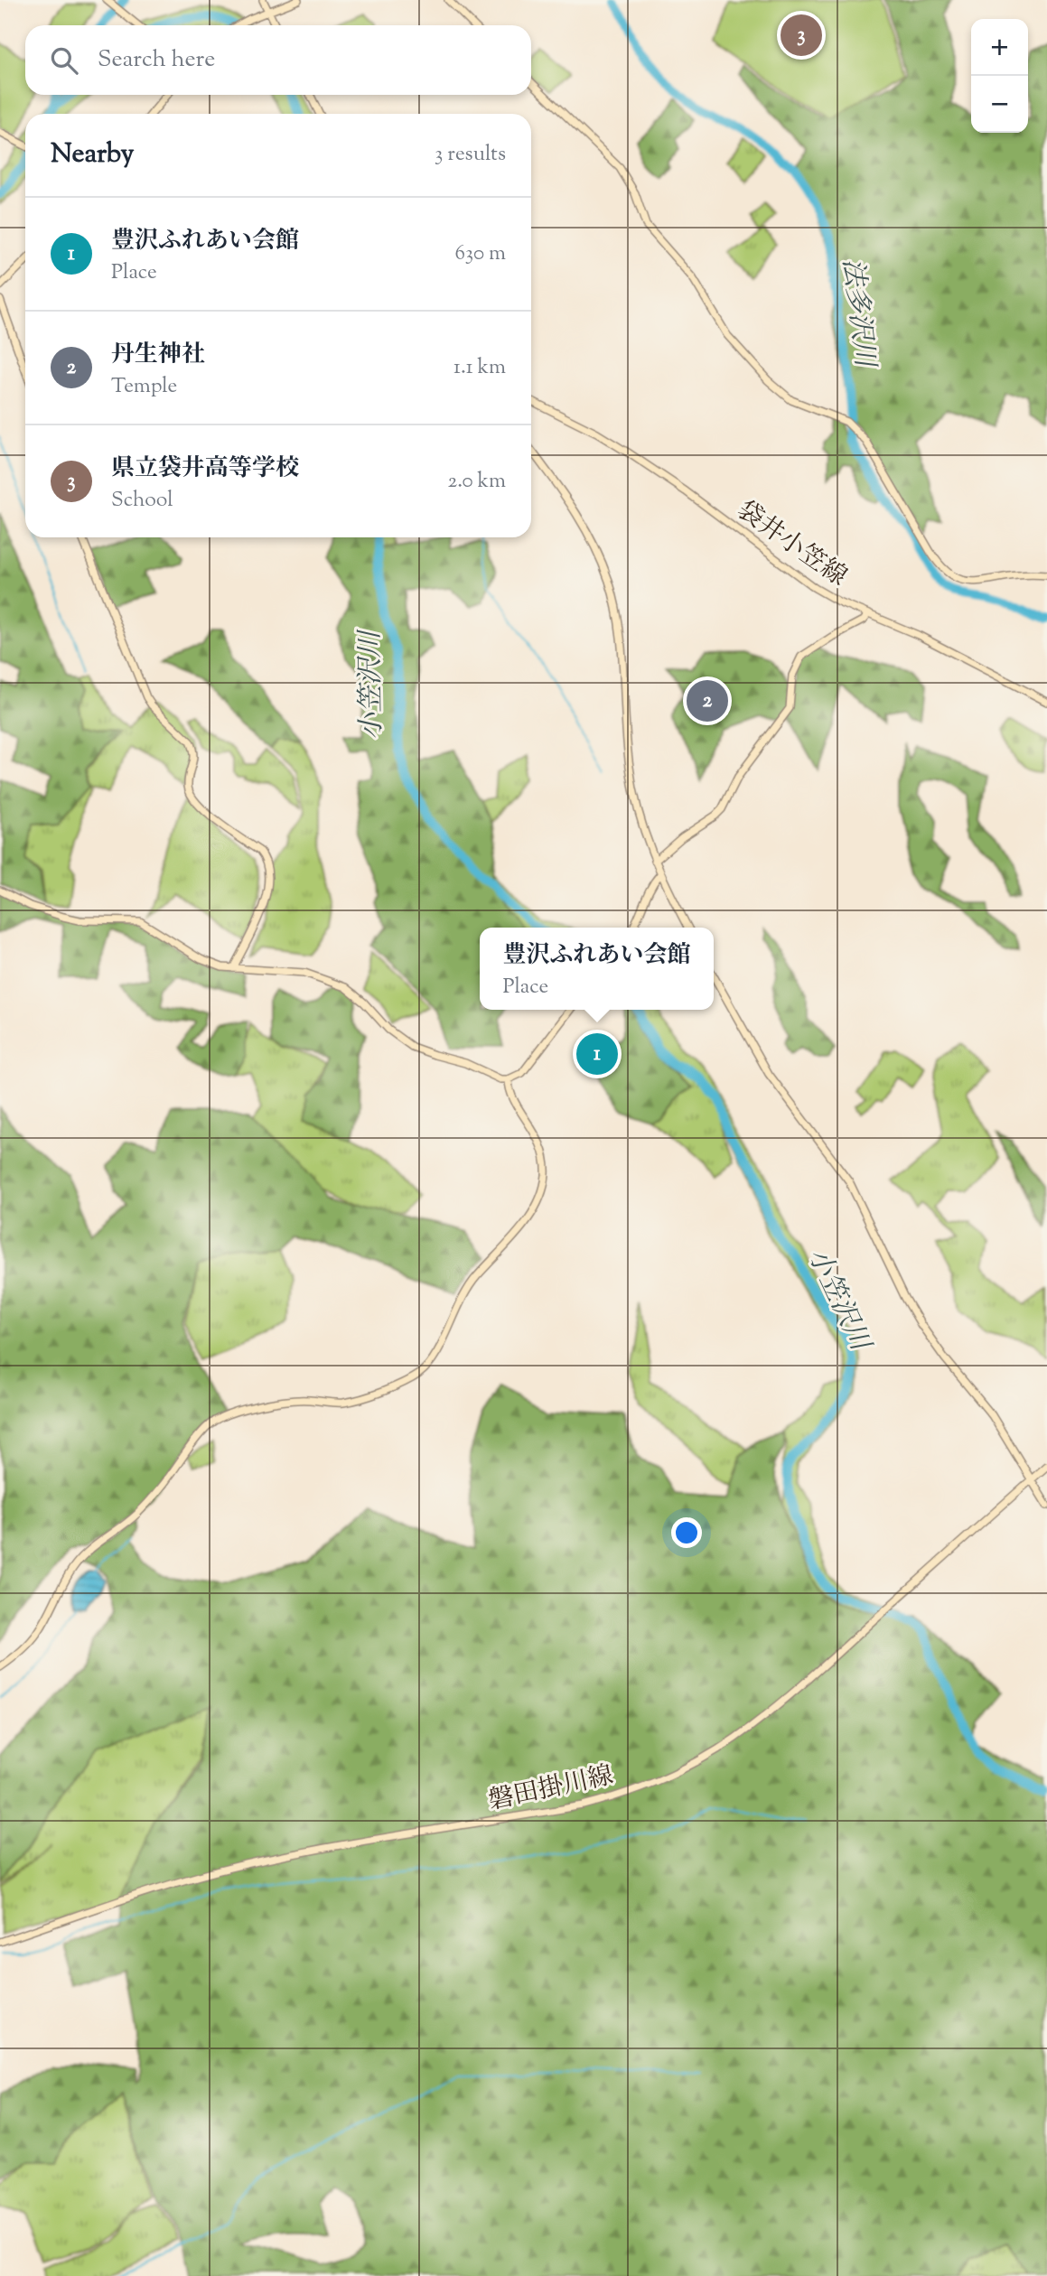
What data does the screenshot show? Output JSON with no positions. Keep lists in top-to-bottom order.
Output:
{
  "streets": {
    "street": ["袋井小笠線", "磐田掛川線"]
  },
  "water": ["法多沢川", "小笠沢川"],
  "page": {
    "pins": ["3", "2", "1"],
    "map_buttons": ["+", "−"],
    "search": "Search here",
    "heading": ["Nearby", "3 results"],
    "list": [
      {
        "mark": "1",
        "name": "豊沢ふれあい会館",
        "note": "Place",
        "value": "630 m"
      },
      {
        "mark": "2",
        "name": "丹生神社",
        "note": "Temple",
        "value": "1.1 km"
      },
      {
        "mark": "3",
        "name": "県立袋井高等学校",
        "note": "School",
        "value": "2.0 km"
      }
    ],
    "popup": ["豊沢ふれあい会館", "Place"]
  }
}
